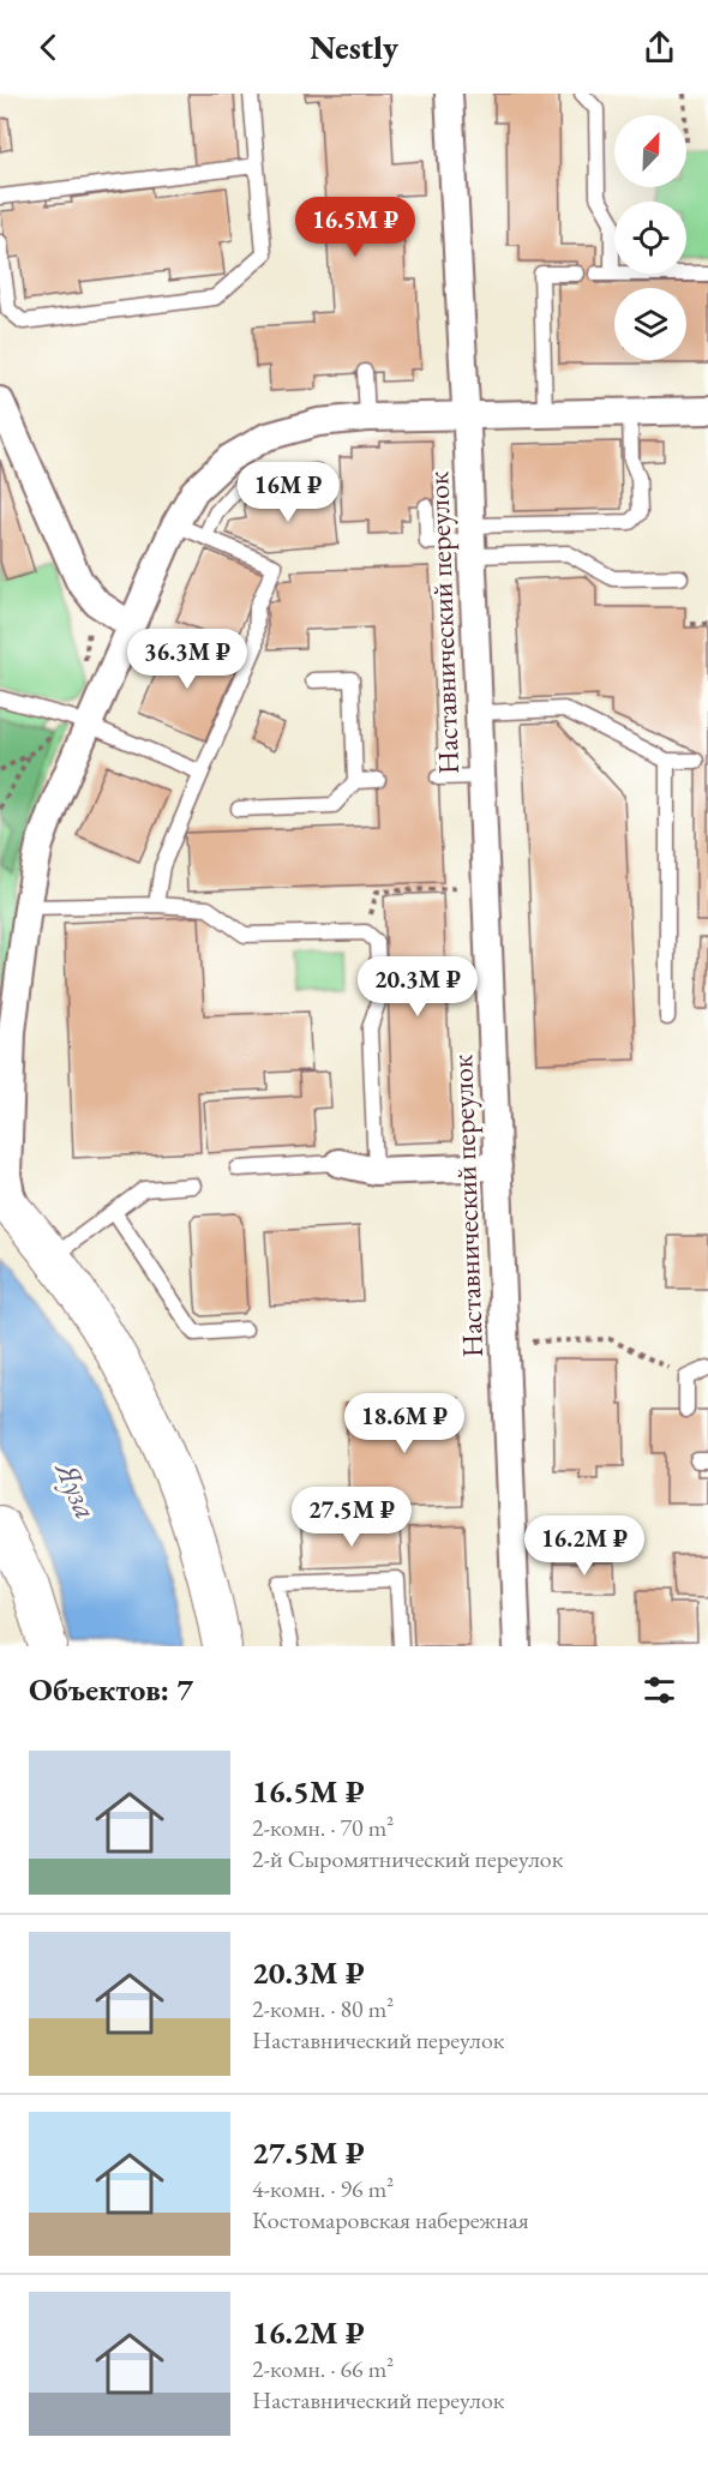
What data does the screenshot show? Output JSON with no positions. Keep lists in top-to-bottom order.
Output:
{
  "streets": {
    "street": ["Наставнический переулок"]
  },
  "water": ["Яуза"],
  "north": "top right",
  "page": {
    "header": "Nestly",
    "price": [
      "16.5M ₽",
      "16M ₽",
      "36.3M ₽",
      "20.3M ₽",
      "18.6M ₽",
      "27.5M ₽",
      "16.2M ₽"
    ],
    "heading": "Объектов: 7",
    "list": [
      {
        "name": "16.5M ₽",
        "note": "2-комн. · 70 m² · 2-й Сыромятнический переулок"
      },
      {
        "name": "20.3M ₽",
        "note": "2-комн. · 80 m² · Наставнический переулок"
      },
      {
        "name": "27.5M ₽",
        "note": "4-комн. · 96 m² · Костомаровская набережная"
      },
      {
        "name": "16.2M ₽",
        "note": "2-комн. · 66 m² · Наставнический переулок"
      }
    ]
  }
}
